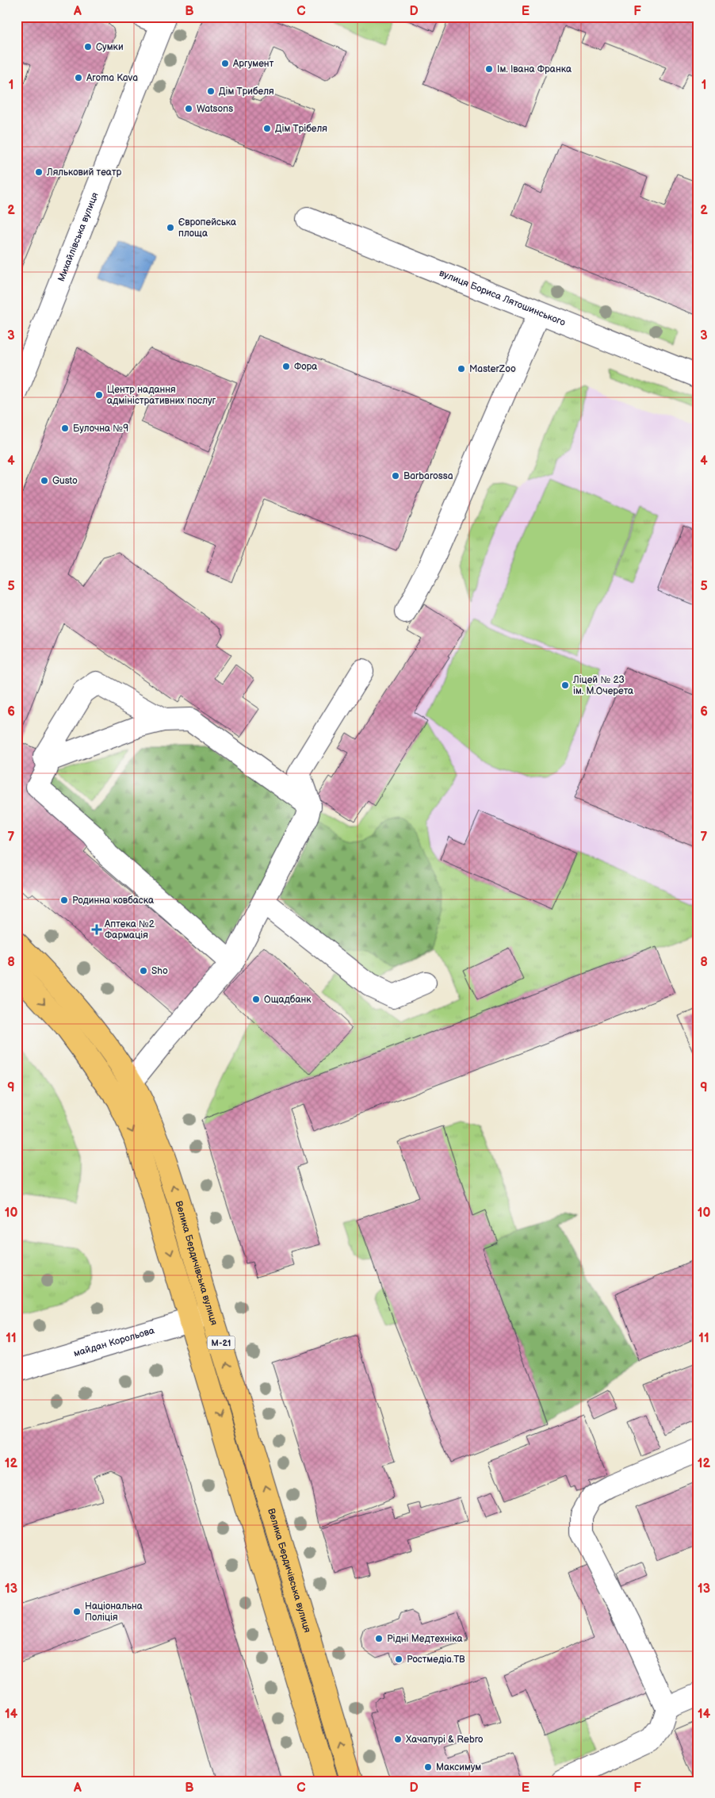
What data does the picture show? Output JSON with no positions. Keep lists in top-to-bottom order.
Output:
{
  "streets": {
    "highway": ["Велика Бердичівська вулиця", "М-21"],
    "street": ["Михайлівська вулиця", "вулиця Бориса Лятошинського", "майдан Корольова"]
  },
  "crossings": [
    ["Велика Бердичівська вулиця", "майдан Корольова"],
    ["майдан Корольова", "М-21"]
  ],
  "places": {
    "other": [
      "Сумки",
      "Аргумент",
      "Ім. Івана Франка",
      "Aroma Kava",
      "Дім Трибеля",
      "Watsons",
      "Дім Трібеля",
      "Ляльковий театр",
      "Європейська площа",
      "Фора",
      "MasterZoo",
      "Центр надання адміністративних послуг",
      "Булочна №9",
      "Barbarossa",
      "Gusto",
      "Ліцей № 23 ім. М.Очерета",
      "Родинна ковбаска",
      "Sho",
      "Ощадбанк",
      "Національна Поліція",
      "Рідні Медтехніка",
      "Ростмедia.ТВ",
      "Хачапурі & Rebro",
      "Максимум"
    ],
    "health": ["Аптека №2 Фармація"]
  },
  "grid": {
    "columns": [
      "A",
      "B",
      "C",
      "D",
      "E",
      "F"
    ],
    "rows": [
      "1",
      "2",
      "3",
      "4",
      "5",
      "6",
      "7",
      "8",
      "9",
      "10",
      "11",
      "12",
      "13",
      "14"
    ]
  }
}
